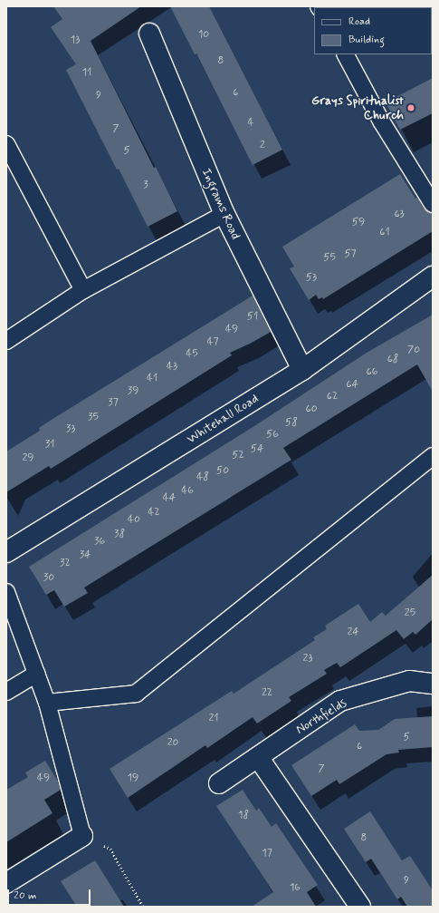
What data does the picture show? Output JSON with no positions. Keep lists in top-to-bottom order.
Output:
{
  "streets": {
    "street": ["Ingrams Road", "Whitehall Road", "Northfields"]
  },
  "crossings": [
    ["Ingrams Road", "Whitehall Road"]
  ],
  "places": ["Grays Spiritualist Church"],
  "house_numbers": [
    "10",
    "13",
    "8",
    "11",
    "6",
    "9",
    "4",
    "7",
    "2",
    "5",
    "3",
    "63",
    "59",
    "61",
    "57",
    "55",
    "53",
    "51",
    "49",
    "47",
    "70",
    "45",
    "68",
    "43",
    "66",
    "41",
    "64",
    "39",
    "62",
    "37",
    "60",
    "35",
    "58",
    "33",
    "56",
    "31",
    "54",
    "52",
    "29",
    "50",
    "48",
    "46",
    "44",
    "42",
    "40",
    "38",
    "36",
    "34",
    "32",
    "30",
    "25",
    "24",
    "23",
    "22",
    "21",
    "5",
    "20",
    "6",
    "7",
    "49",
    "19",
    "18",
    "8",
    "17",
    "9",
    "16"
  ],
  "legend": ["Road", "Building"],
  "scale_bar": "20 m"
}
